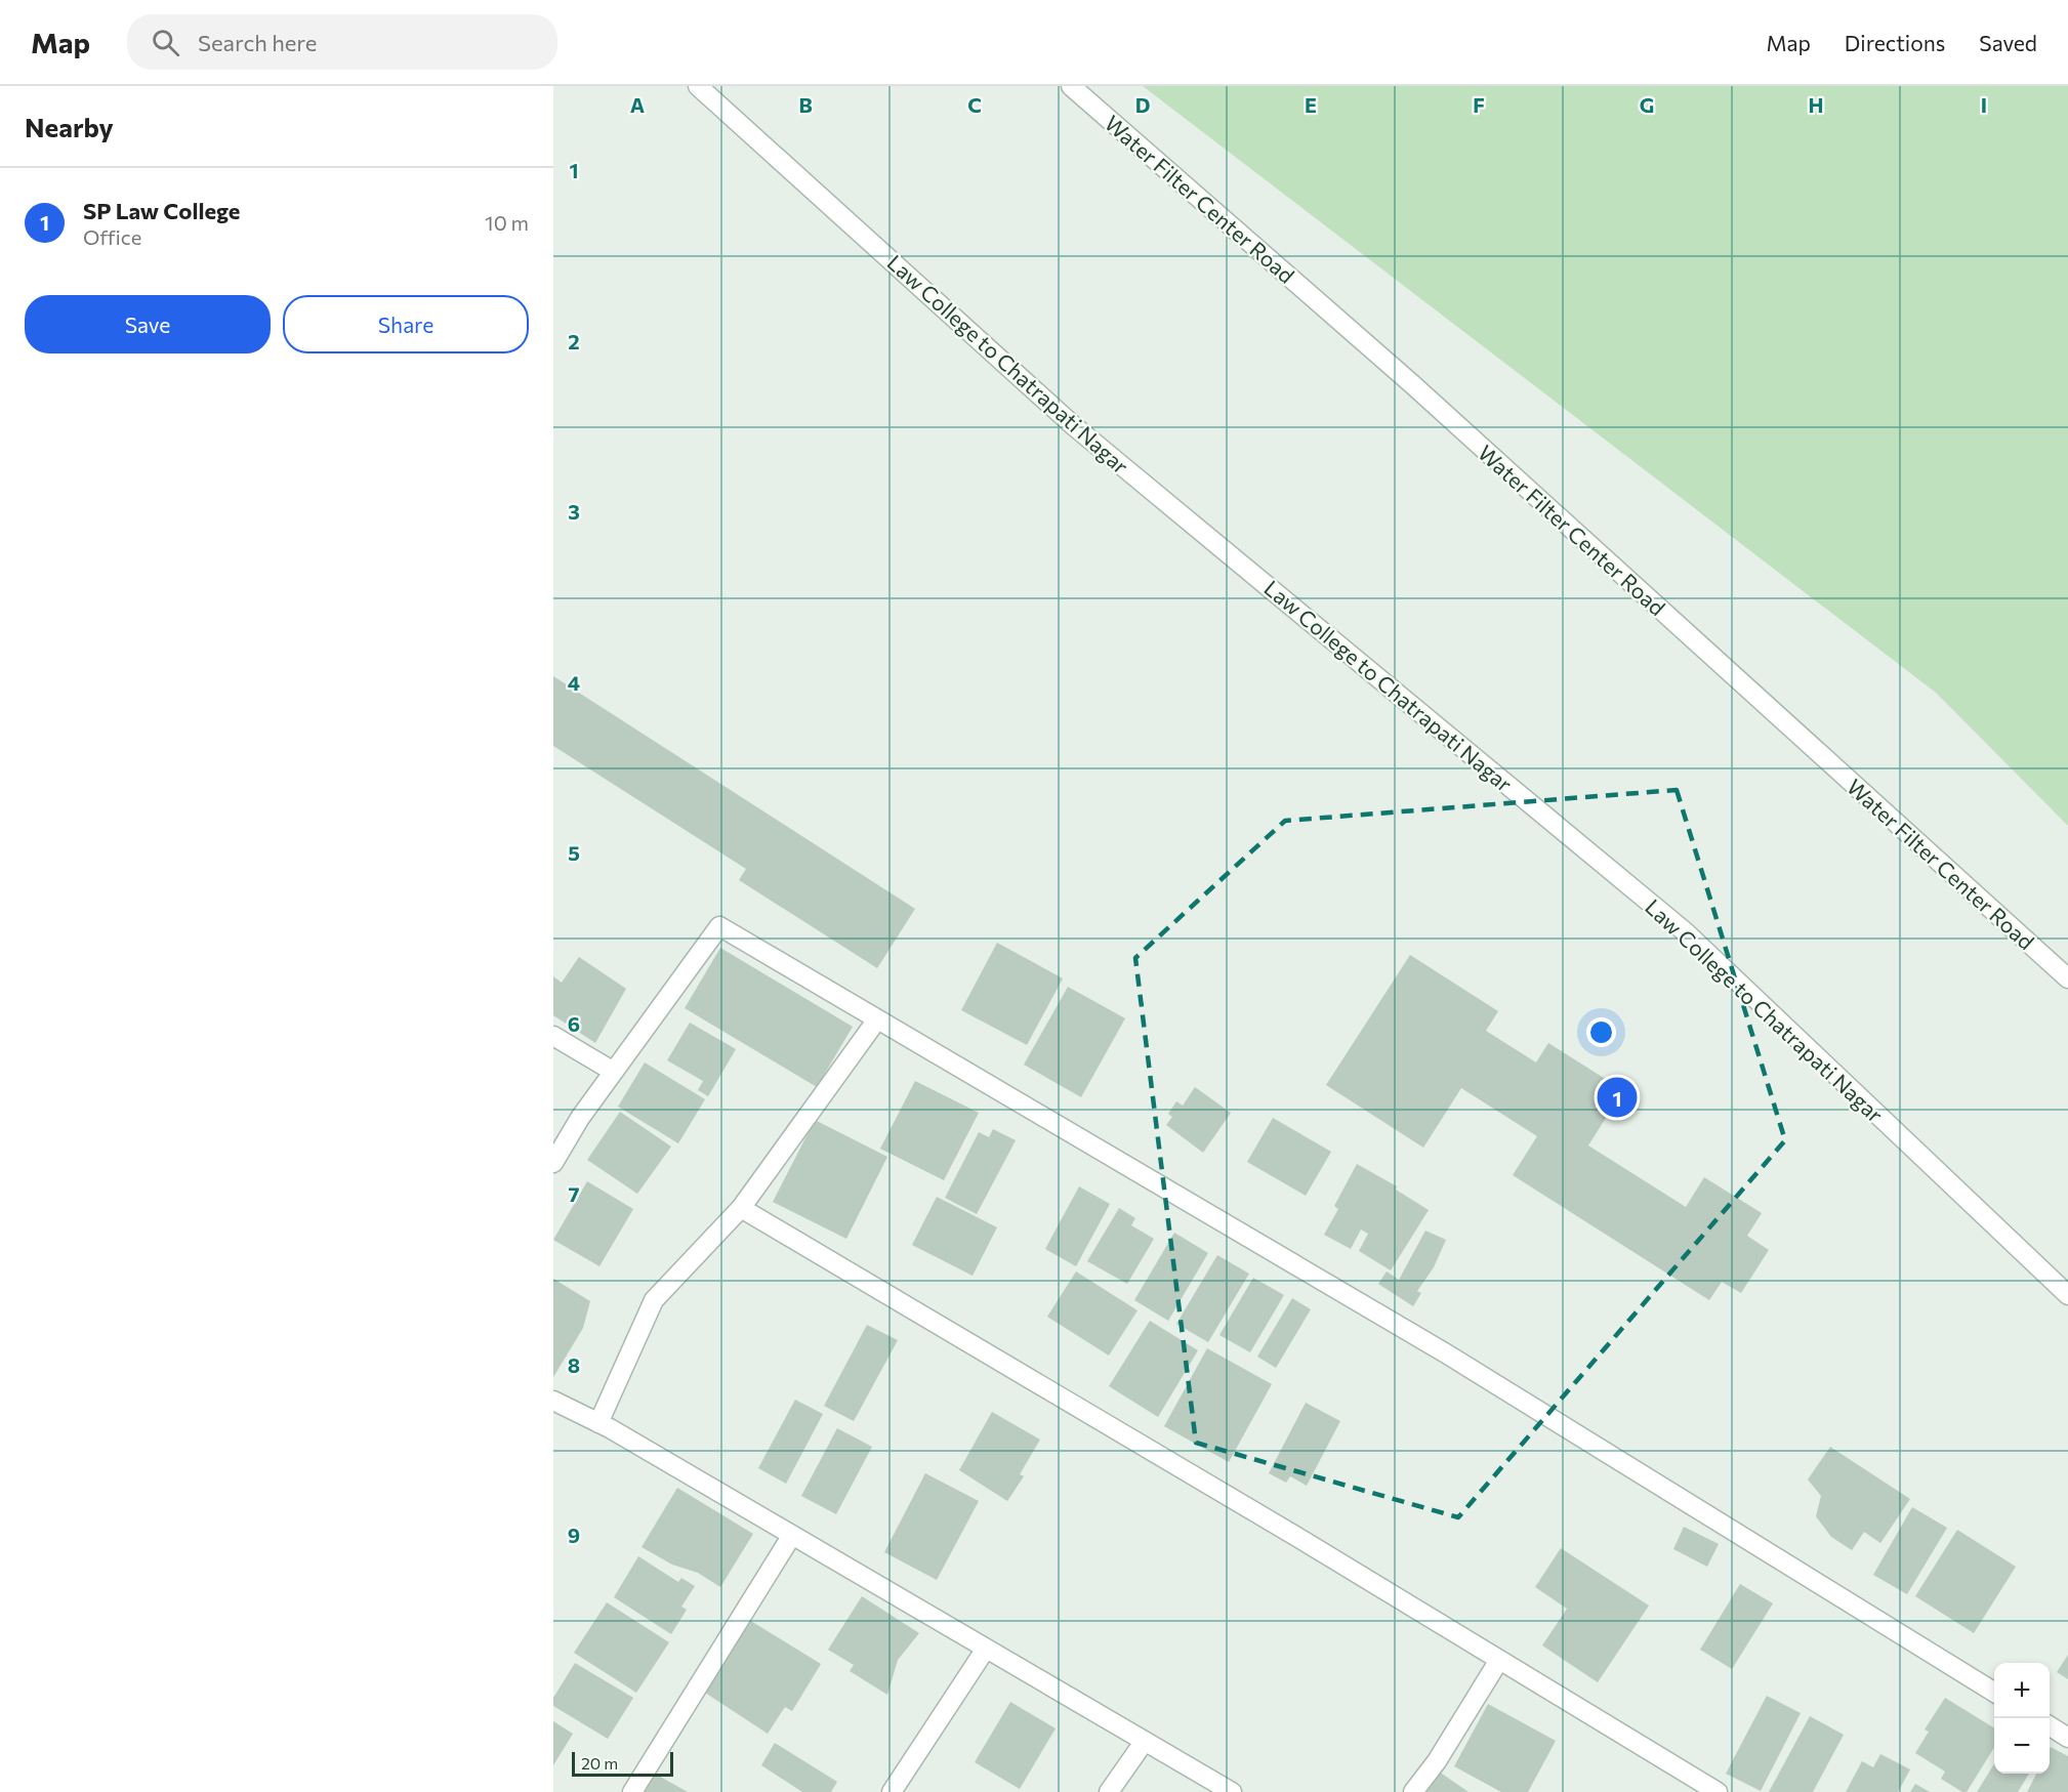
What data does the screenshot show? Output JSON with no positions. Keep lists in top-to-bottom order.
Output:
{
  "streets": {
    "street": ["Water Filter Center Road", "Law College to Chatrapati Nagar"]
  },
  "scale_bar": "20 m",
  "page": {
    "header": "Map",
    "search": "Search here",
    "nav": ["Map", "Directions", "Saved"],
    "heading": "Nearby",
    "list": [
      {
        "mark": "1",
        "name": "SP Law College",
        "note": "Office",
        "value": "10 m"
      }
    ],
    "buttons": ["Save", "Share"],
    "pins": "1",
    "map_buttons": ["+", "−"],
    "scale": "20 m"
  },
  "grid": {
    "columns": [
      "A",
      "B",
      "C",
      "D",
      "E",
      "F",
      "G",
      "H",
      "I"
    ],
    "rows": [
      "1",
      "2",
      "3",
      "4",
      "5",
      "6",
      "7",
      "8",
      "9"
    ]
  }
}
